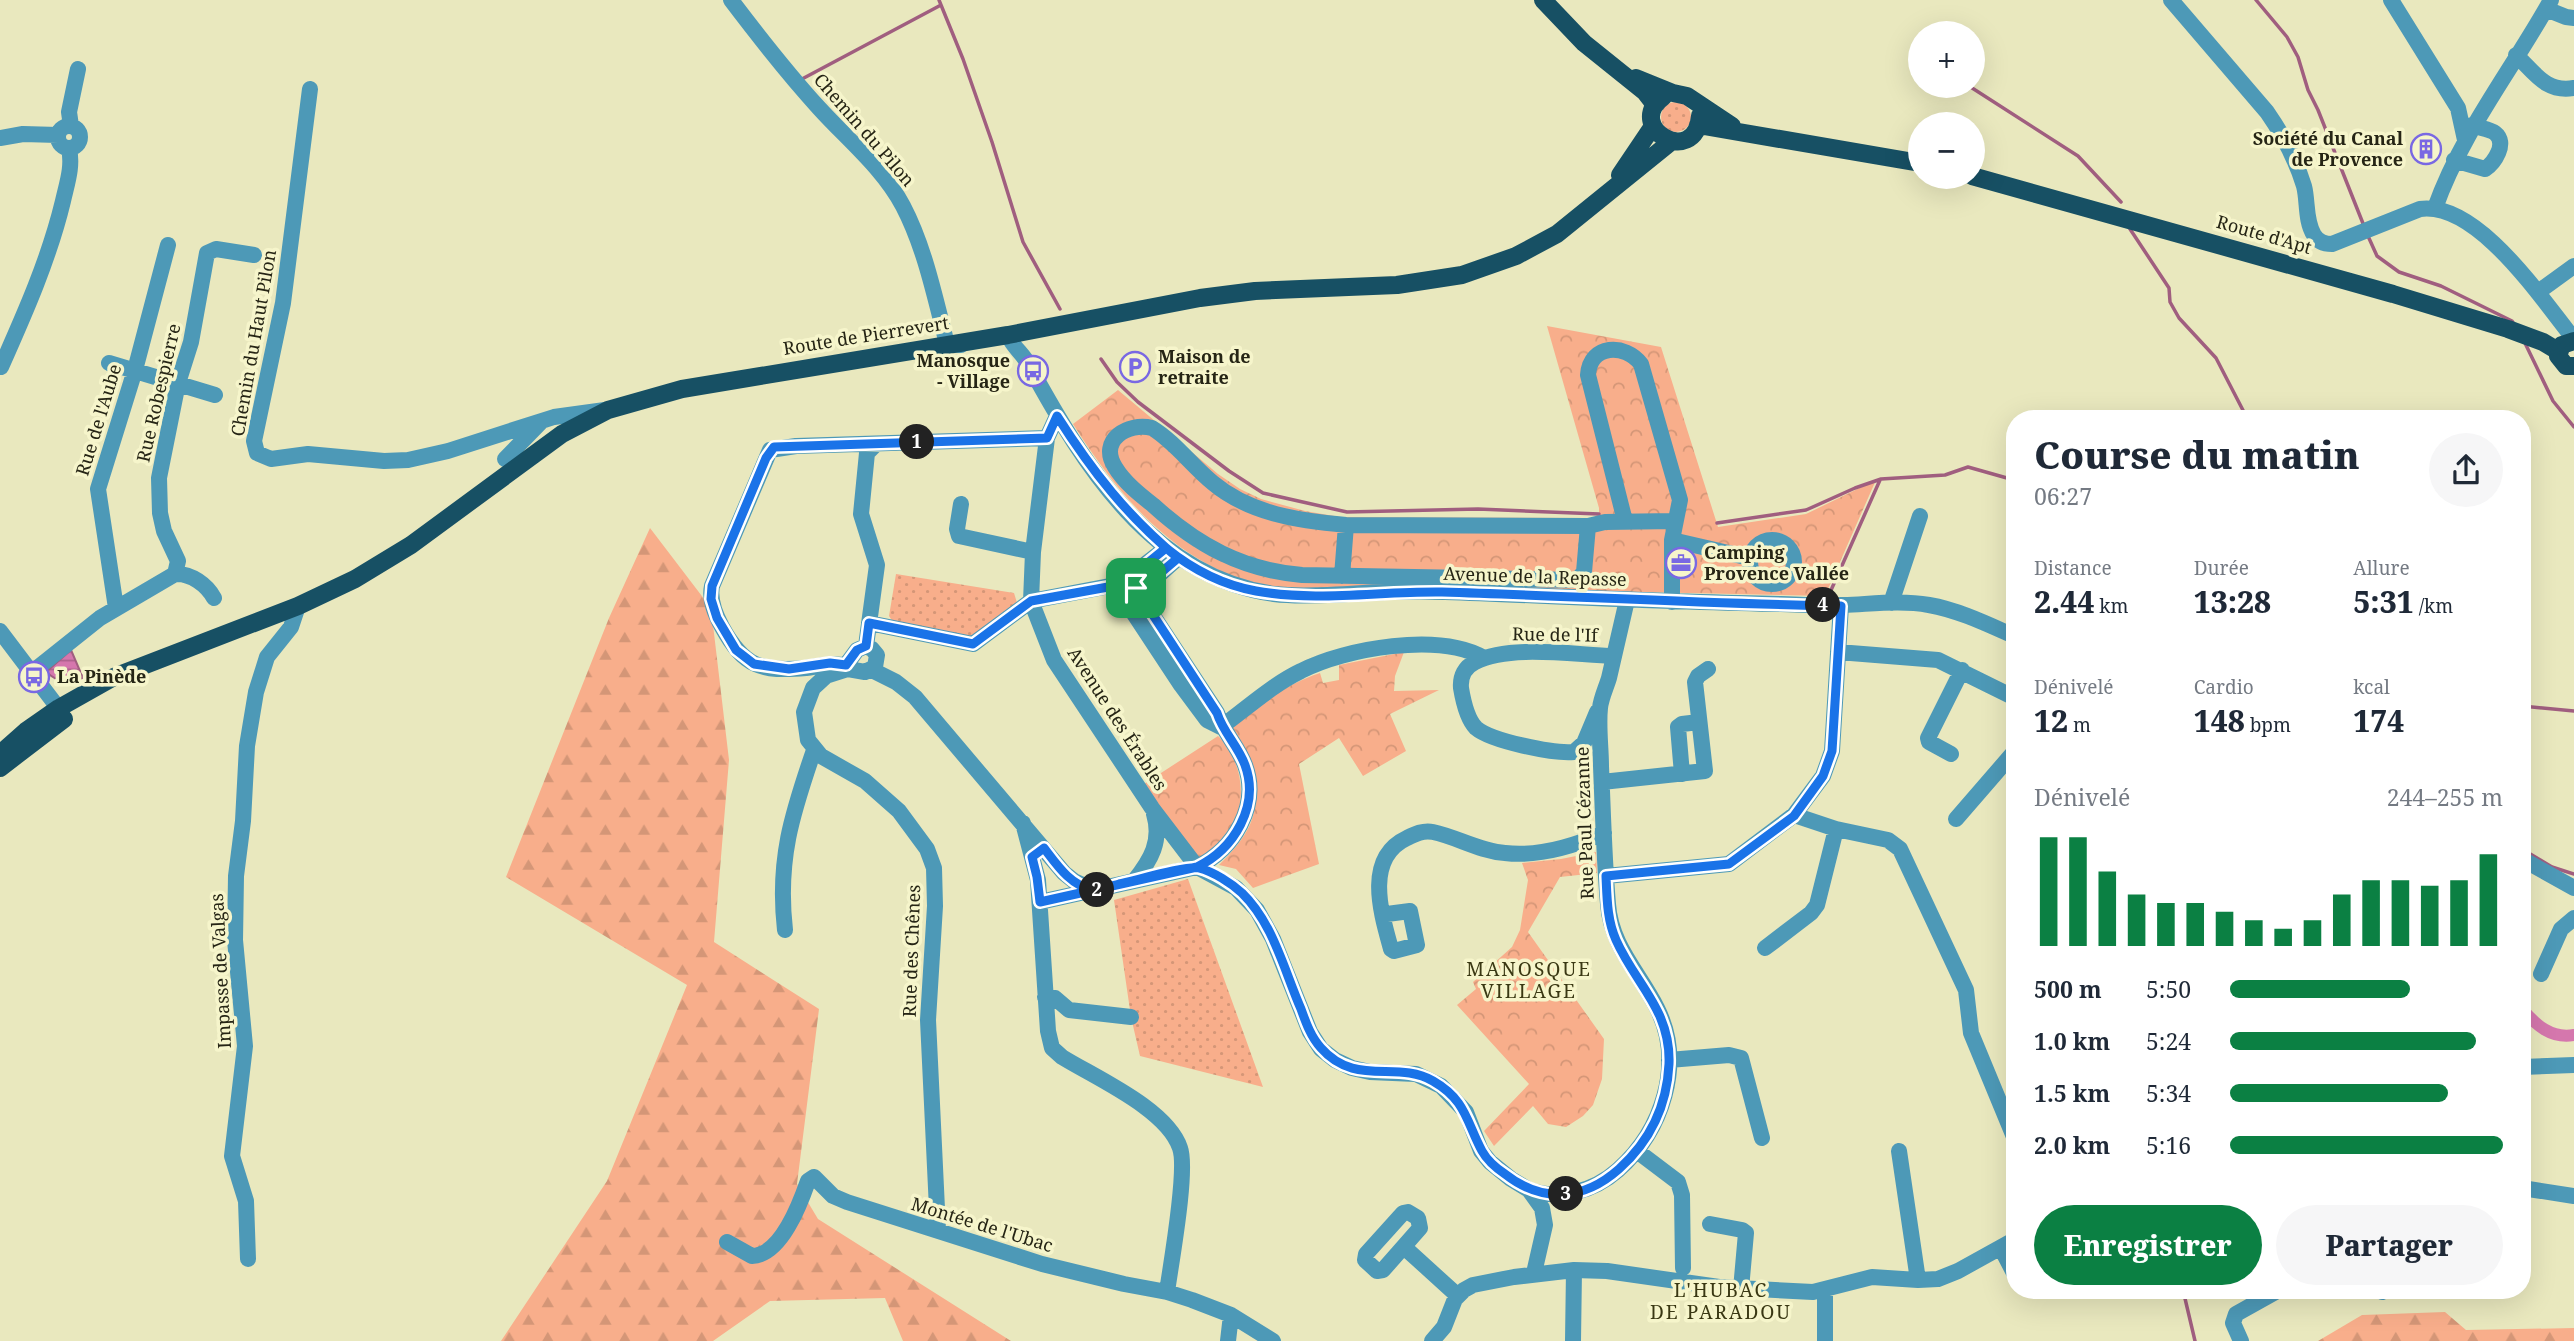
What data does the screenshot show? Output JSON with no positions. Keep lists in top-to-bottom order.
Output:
{
  "streets": {
    "main road": ["Route d'Apt", "Route de Pierrevert"],
    "street": [
      "Chemin du Pilon",
      "Chemin du Haut Pilon",
      "Rue Robespierre",
      "Rue de l'Aube",
      "Avenue de la Repasse",
      "Rue de l'If",
      "Avenue des Érables",
      "Rue Paul Cézanne",
      "Rue des Chênes",
      "Impasse de Valgas",
      "Montée de l'Ubac"
    ]
  },
  "crossings": [
    ["Chemin du Pilon", "Route de Pierrevert"],
    ["Route de Pierrevert", "Chemin du Haut Pilon"],
    ["Route de Pierrevert", "Avenue de la Repasse"],
    ["Route de Pierrevert", "Impasse de Valgas"],
    ["Avenue de la Repasse", "Avenue des Érables"],
    ["Avenue de la Repasse", "Rue Paul Cézanne"],
    ["Rue de l'If", "Rue Paul Cézanne"],
    ["Rue des Chênes", "Montée de l'Ubac"]
  ],
  "districts": ["MANOSQUE VILLAGE", "L'HUBAC DE PARADOU"],
  "places": {
    "building": ["Société du Canal de Provence"],
    "parking": ["Maison de retraite"],
    "bus stop": ["Manosque - Village", "La Pinède"],
    "office": ["Camping Provence Vallée"]
  },
  "page": {
    "map_buttons": ["+", "−"],
    "heading": ["Course du matin", "06:27"],
    "pins": [
      "1",
      "4",
      "2",
      "3"
    ],
    "stats": [
      ["Distance", "2.44 km"],
      ["Durée", "13:28"],
      ["Allure", "5:31 /km"],
      ["Dénivelé", "12 m"],
      ["Cardio", "148 bpm"],
      ["kcal", "174"]
    ],
    "chart": ["Dénivelé", "244–255 m"],
    "list": [
      {
        "name": "500 m",
        "note": "5:50"
      },
      {
        "name": "1.0 km",
        "note": "5:24"
      },
      {
        "name": "1.5 km",
        "note": "5:34"
      },
      {
        "name": "2.0 km",
        "note": "5:16"
      }
    ],
    "buttons": ["Enregistrer", "Partager"]
  }
}
